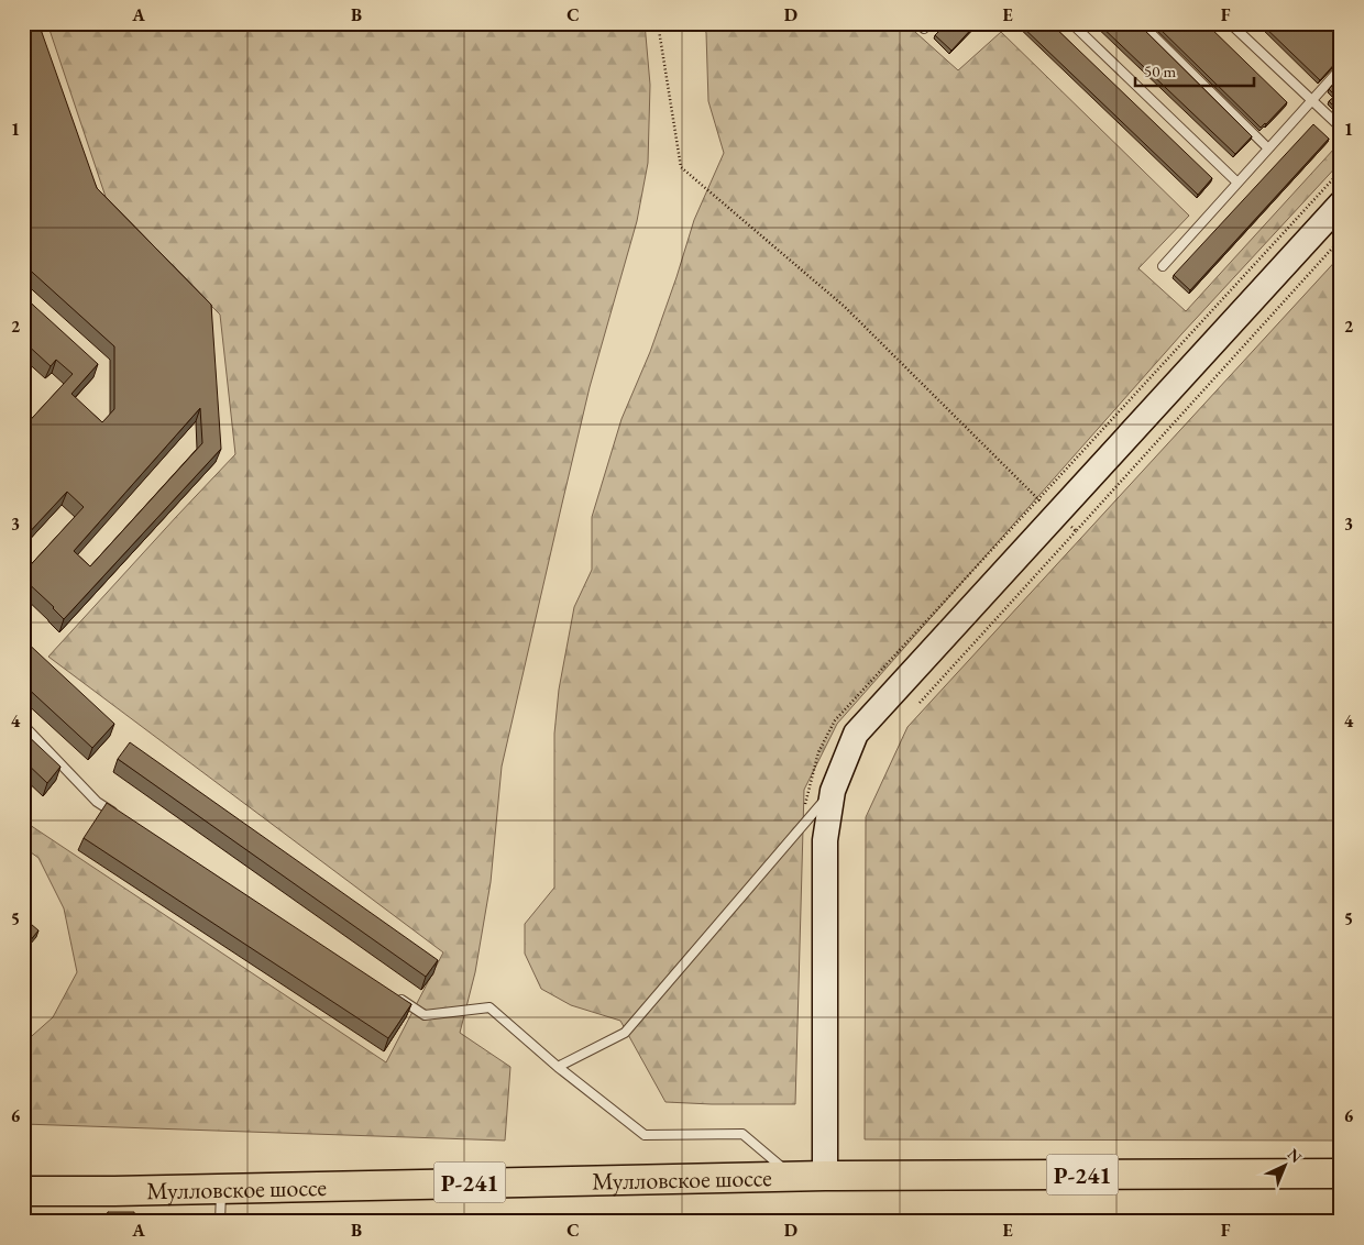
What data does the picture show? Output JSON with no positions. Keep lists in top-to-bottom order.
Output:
{
  "streets": {
    "highway": ["Р-241", "Мулловское шоссе"]
  },
  "scale_bar": "50 m",
  "north": "top right",
  "grid": {
    "columns": [
      "A",
      "B",
      "C",
      "D",
      "E",
      "F"
    ],
    "rows": [
      "1",
      "2",
      "3",
      "4",
      "5",
      "6"
    ]
  }
}
